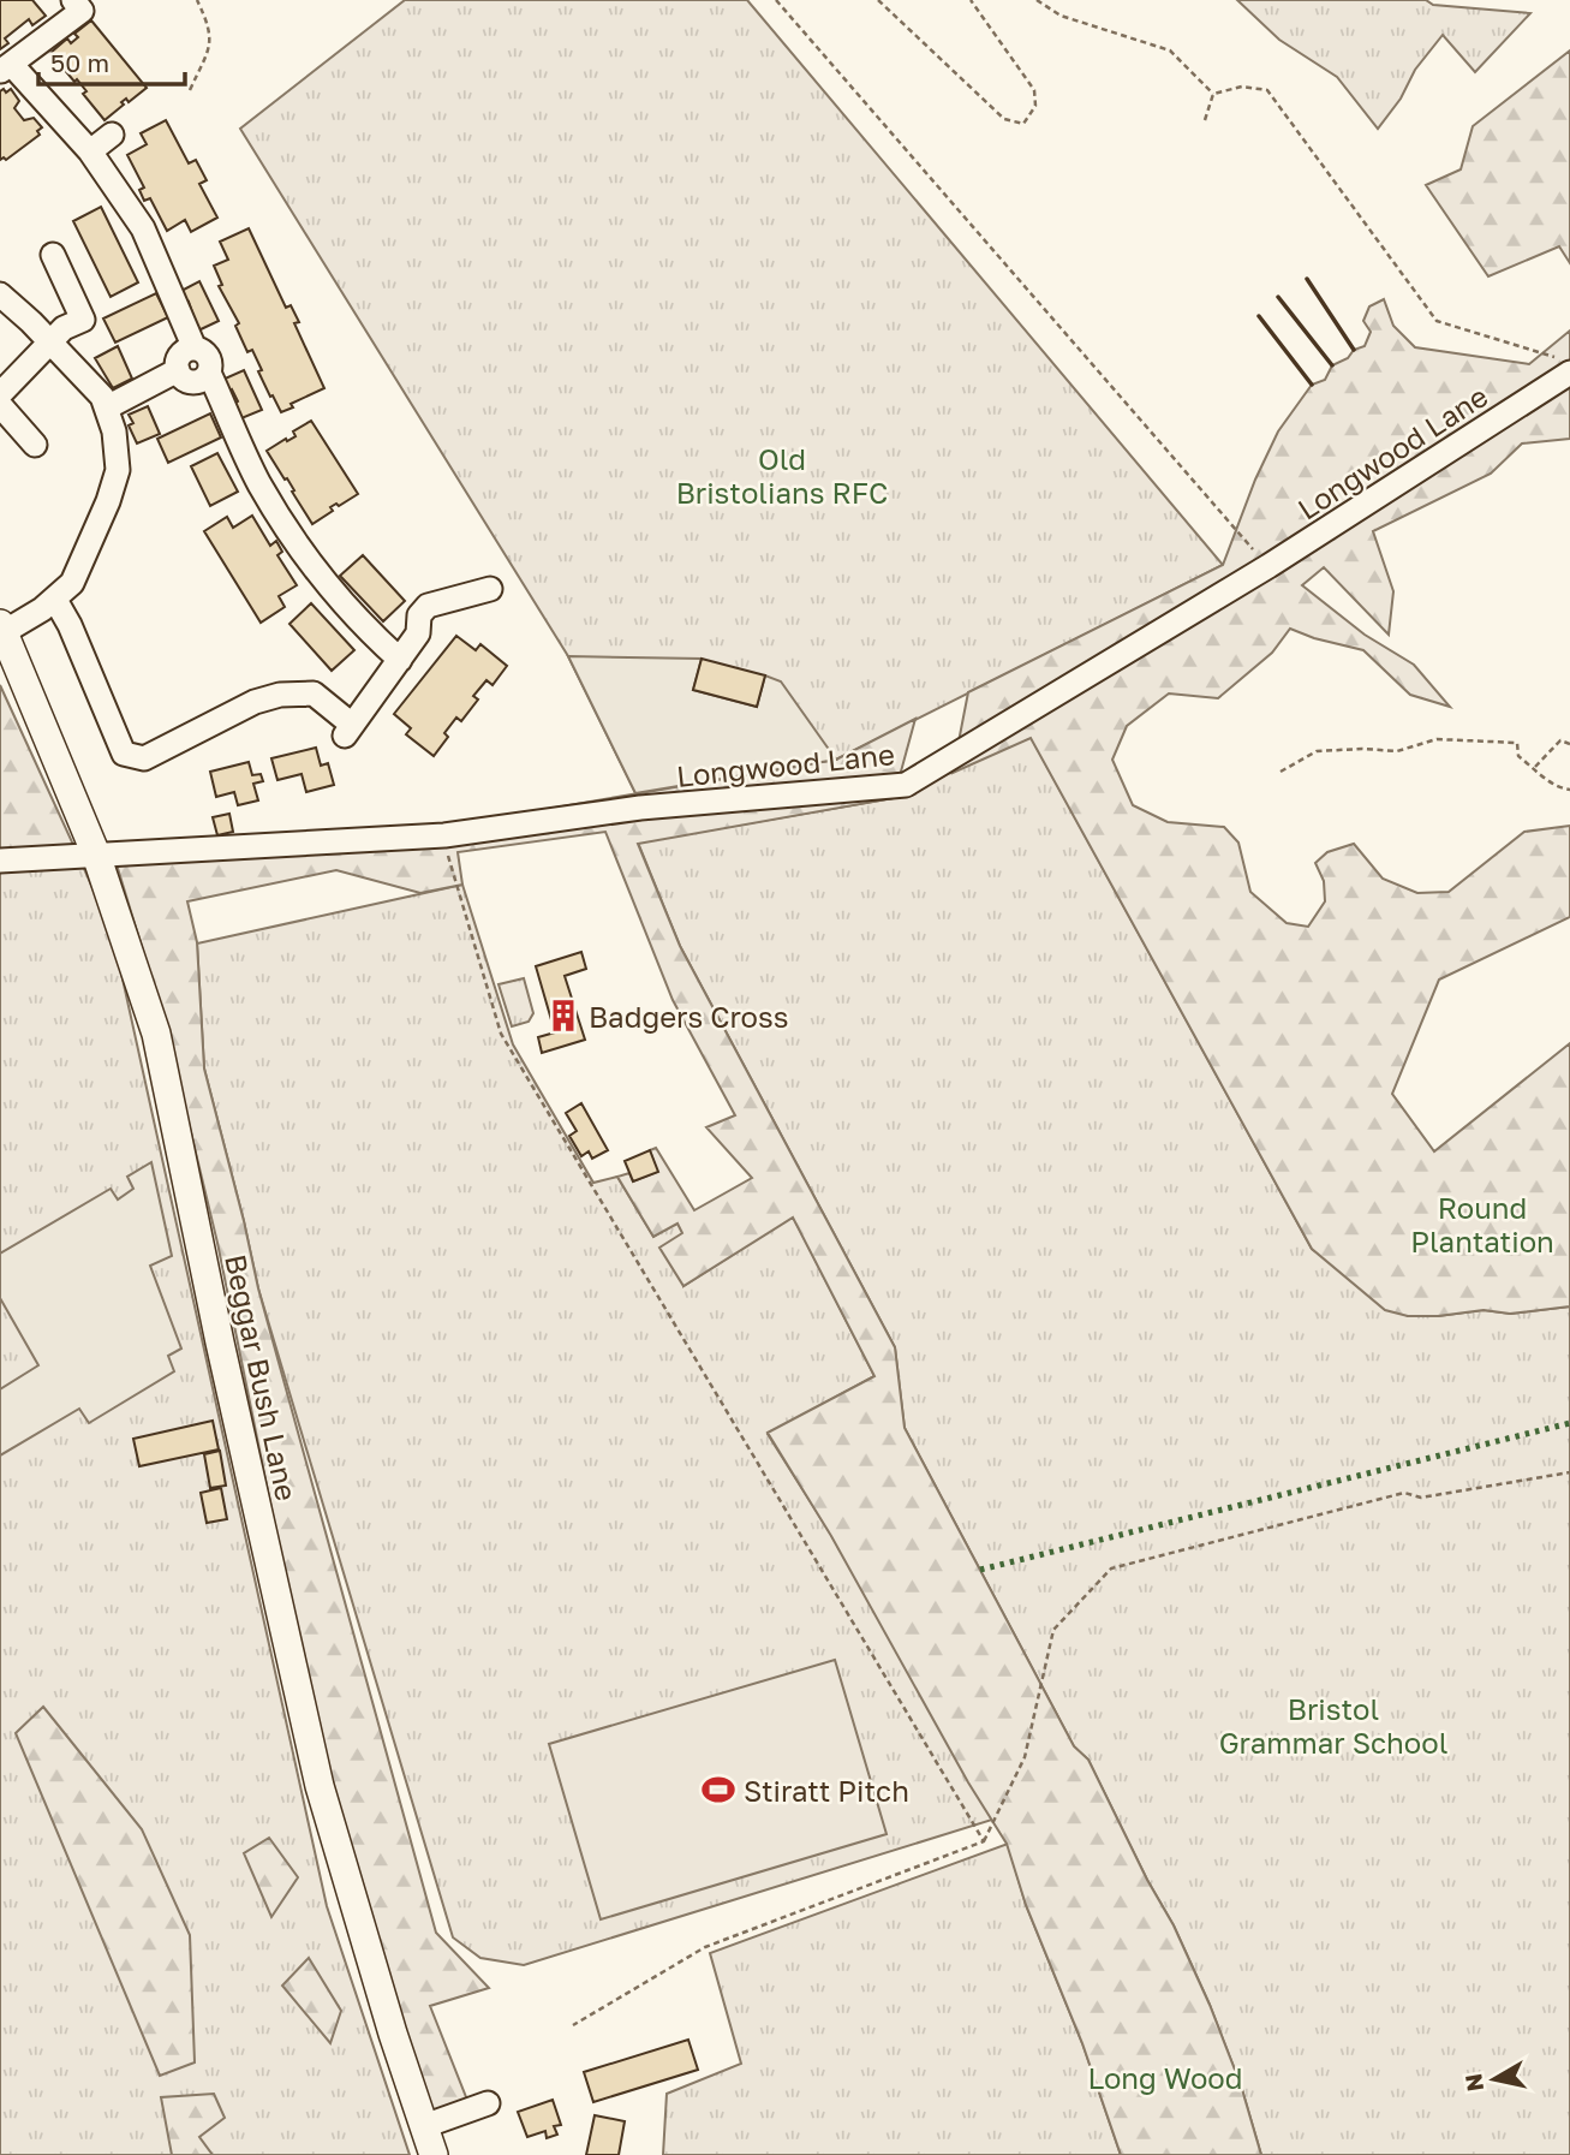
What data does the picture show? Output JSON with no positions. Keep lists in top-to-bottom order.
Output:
{
  "streets": {
    "main road": ["Beggar Bush Lane"],
    "street": ["Longwood Lane"]
  },
  "crossings": [
    ["Longwood Lane", "Beggar Bush Lane"]
  ],
  "parks": [
    "Old Bristolians RFC",
    "Round Plantation",
    "Bristol Grammar School",
    "Long Wood"
  ],
  "places": {
    "building": ["Badgers Cross"],
    "sports": ["Stiratt Pitch"]
  },
  "scale_bar": "50 m",
  "north": "left"
}
